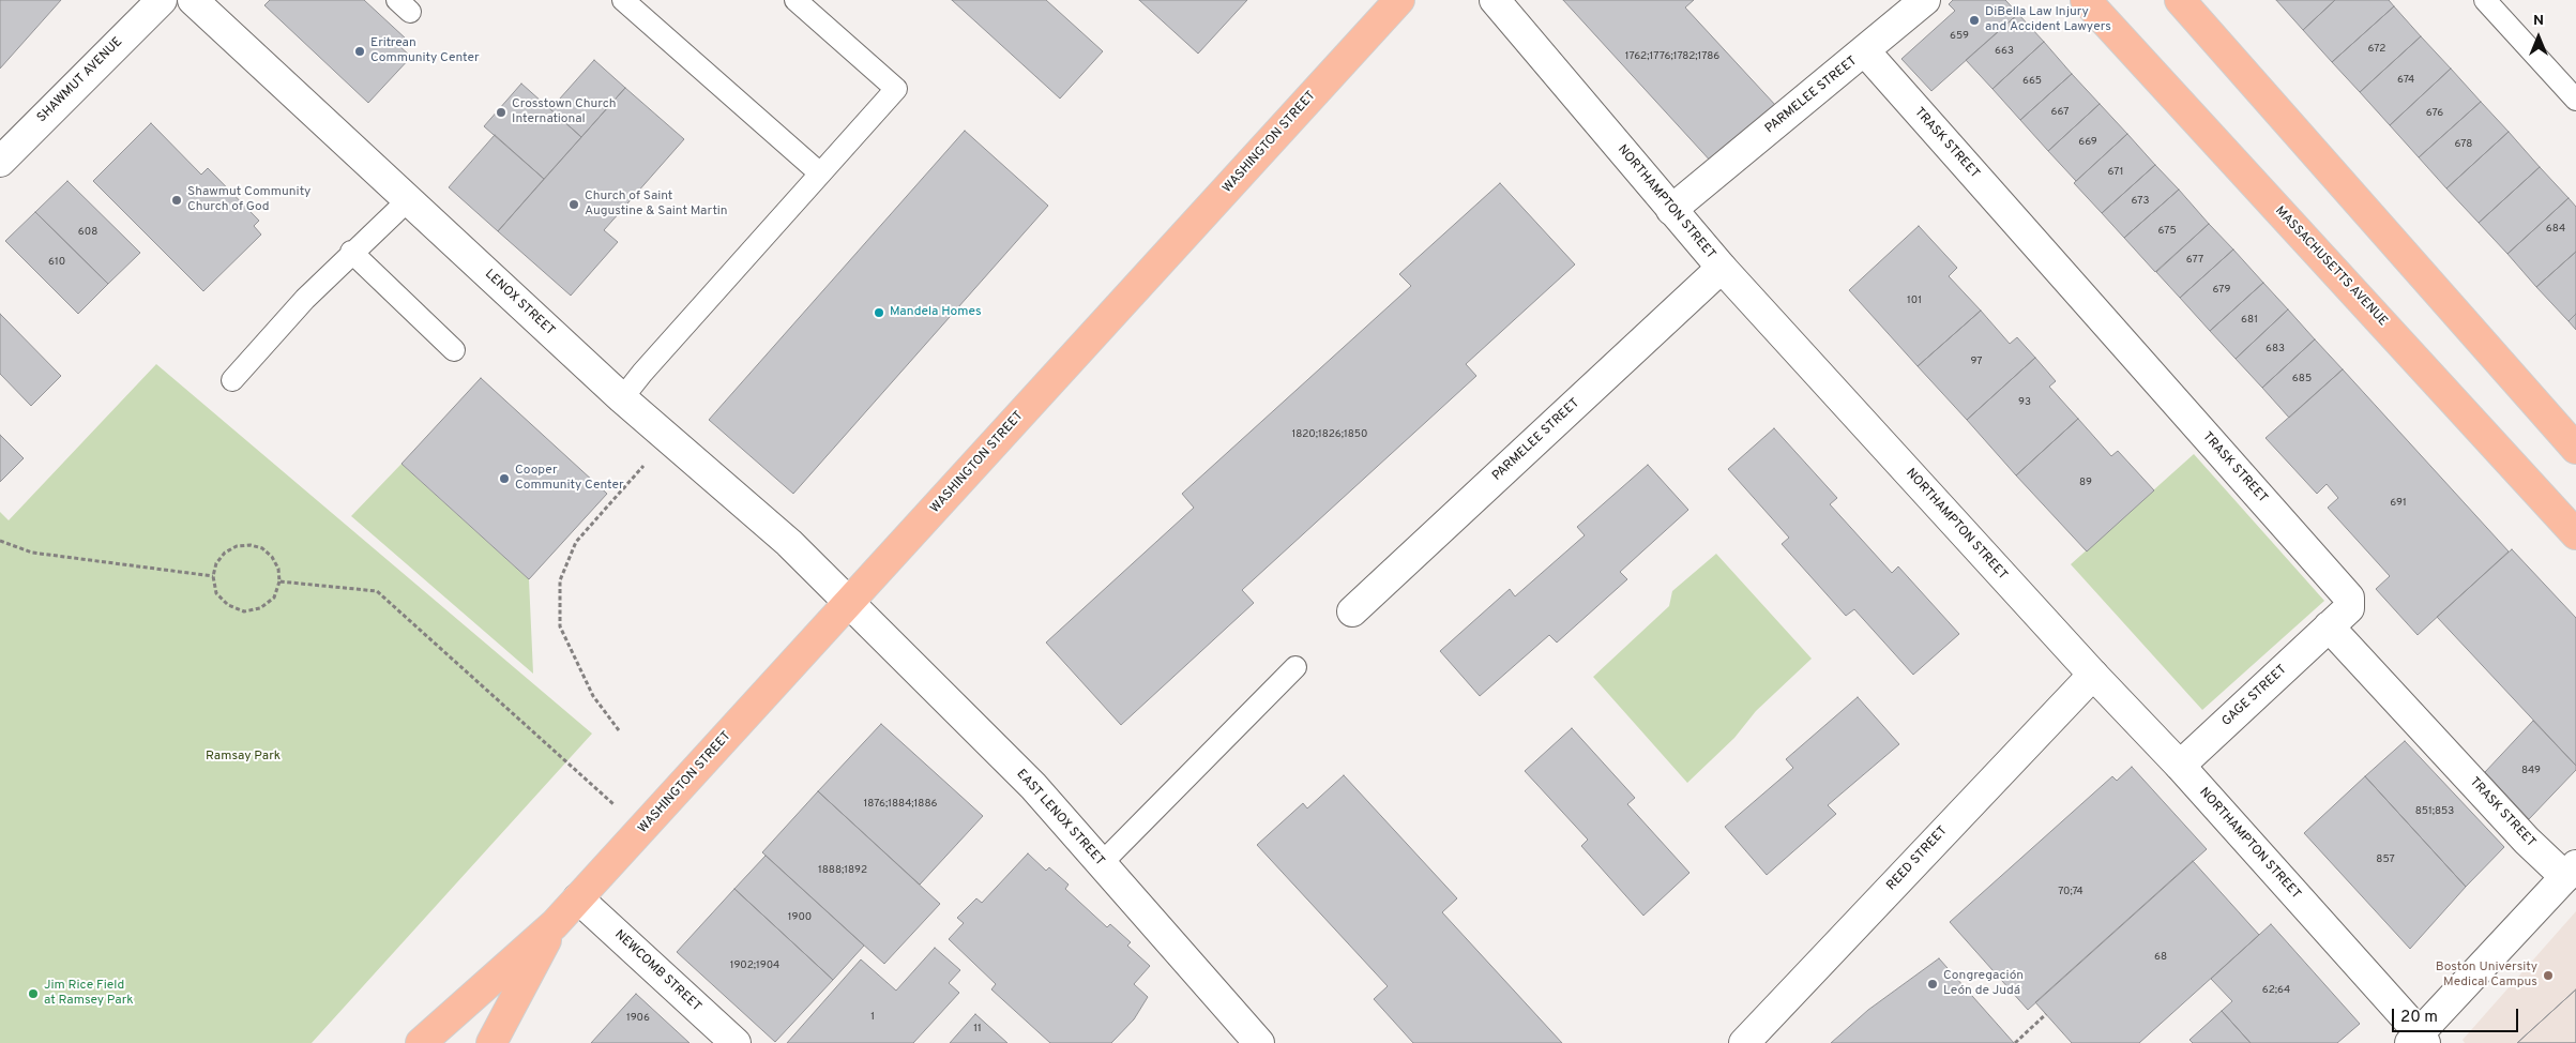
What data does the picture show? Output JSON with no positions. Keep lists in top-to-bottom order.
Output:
{
  "streets": {
    "main road": ["WASHINGTON STREET", "MASSACHUSETTS AVENUE"],
    "street": [
      "SHAWMUT AVENUE",
      "PARMELEE STREET",
      "TRASK STREET",
      "NORTHAMPTON STREET",
      "LENOX STREET",
      "GAGE STREET",
      "EAST LENOX STREET",
      "REED STREET",
      "NEWCOMB STREET"
    ]
  },
  "crossings": [
    ["PARMELEE STREET", "TRASK STREET"],
    ["PARMELEE STREET", "NORTHAMPTON STREET"],
    ["WASHINGTON STREET", "LENOX STREET"],
    ["WASHINGTON STREET", "EAST LENOX STREET"],
    ["WASHINGTON STREET", "NEWCOMB STREET"],
    ["TRASK STREET", "GAGE STREET"],
    ["NORTHAMPTON STREET", "GAGE STREET"],
    ["NORTHAMPTON STREET", "REED STREET"],
    ["LENOX STREET", "EAST LENOX STREET"]
  ],
  "parks": ["Ramsay Park"],
  "places": [
    "DiBella Law Injury and Accident Lawyers",
    "Eritrean Community Center",
    "Crosstown Church International",
    "Shawmut Community Church of God",
    "Church of Saint Augustine & Saint Martin",
    "Mandela Homes",
    "Cooper Community Center",
    "Boston University Medical Campus",
    "Congregación León de Judá",
    "Jim Rice Field at Ramsey Park"
  ],
  "house_numbers": [
    "659",
    "672",
    "663",
    "1762;1776;1782;1786",
    "674",
    "665",
    "667",
    "676",
    "669",
    "678",
    "671",
    "673",
    "684",
    "675",
    "608",
    "677",
    "610",
    "679",
    "101",
    "681",
    "683",
    "97",
    "685",
    "93",
    "1820;1826;1850",
    "89",
    "691",
    "849",
    "1876;1884;1886",
    "851;853",
    "857",
    "1888;1892",
    "70;74",
    "1900",
    "68",
    "1902;1904",
    "62;64",
    "1",
    "1906",
    "11"
  ],
  "scale_bar": "20 m",
  "north": "top"
}
